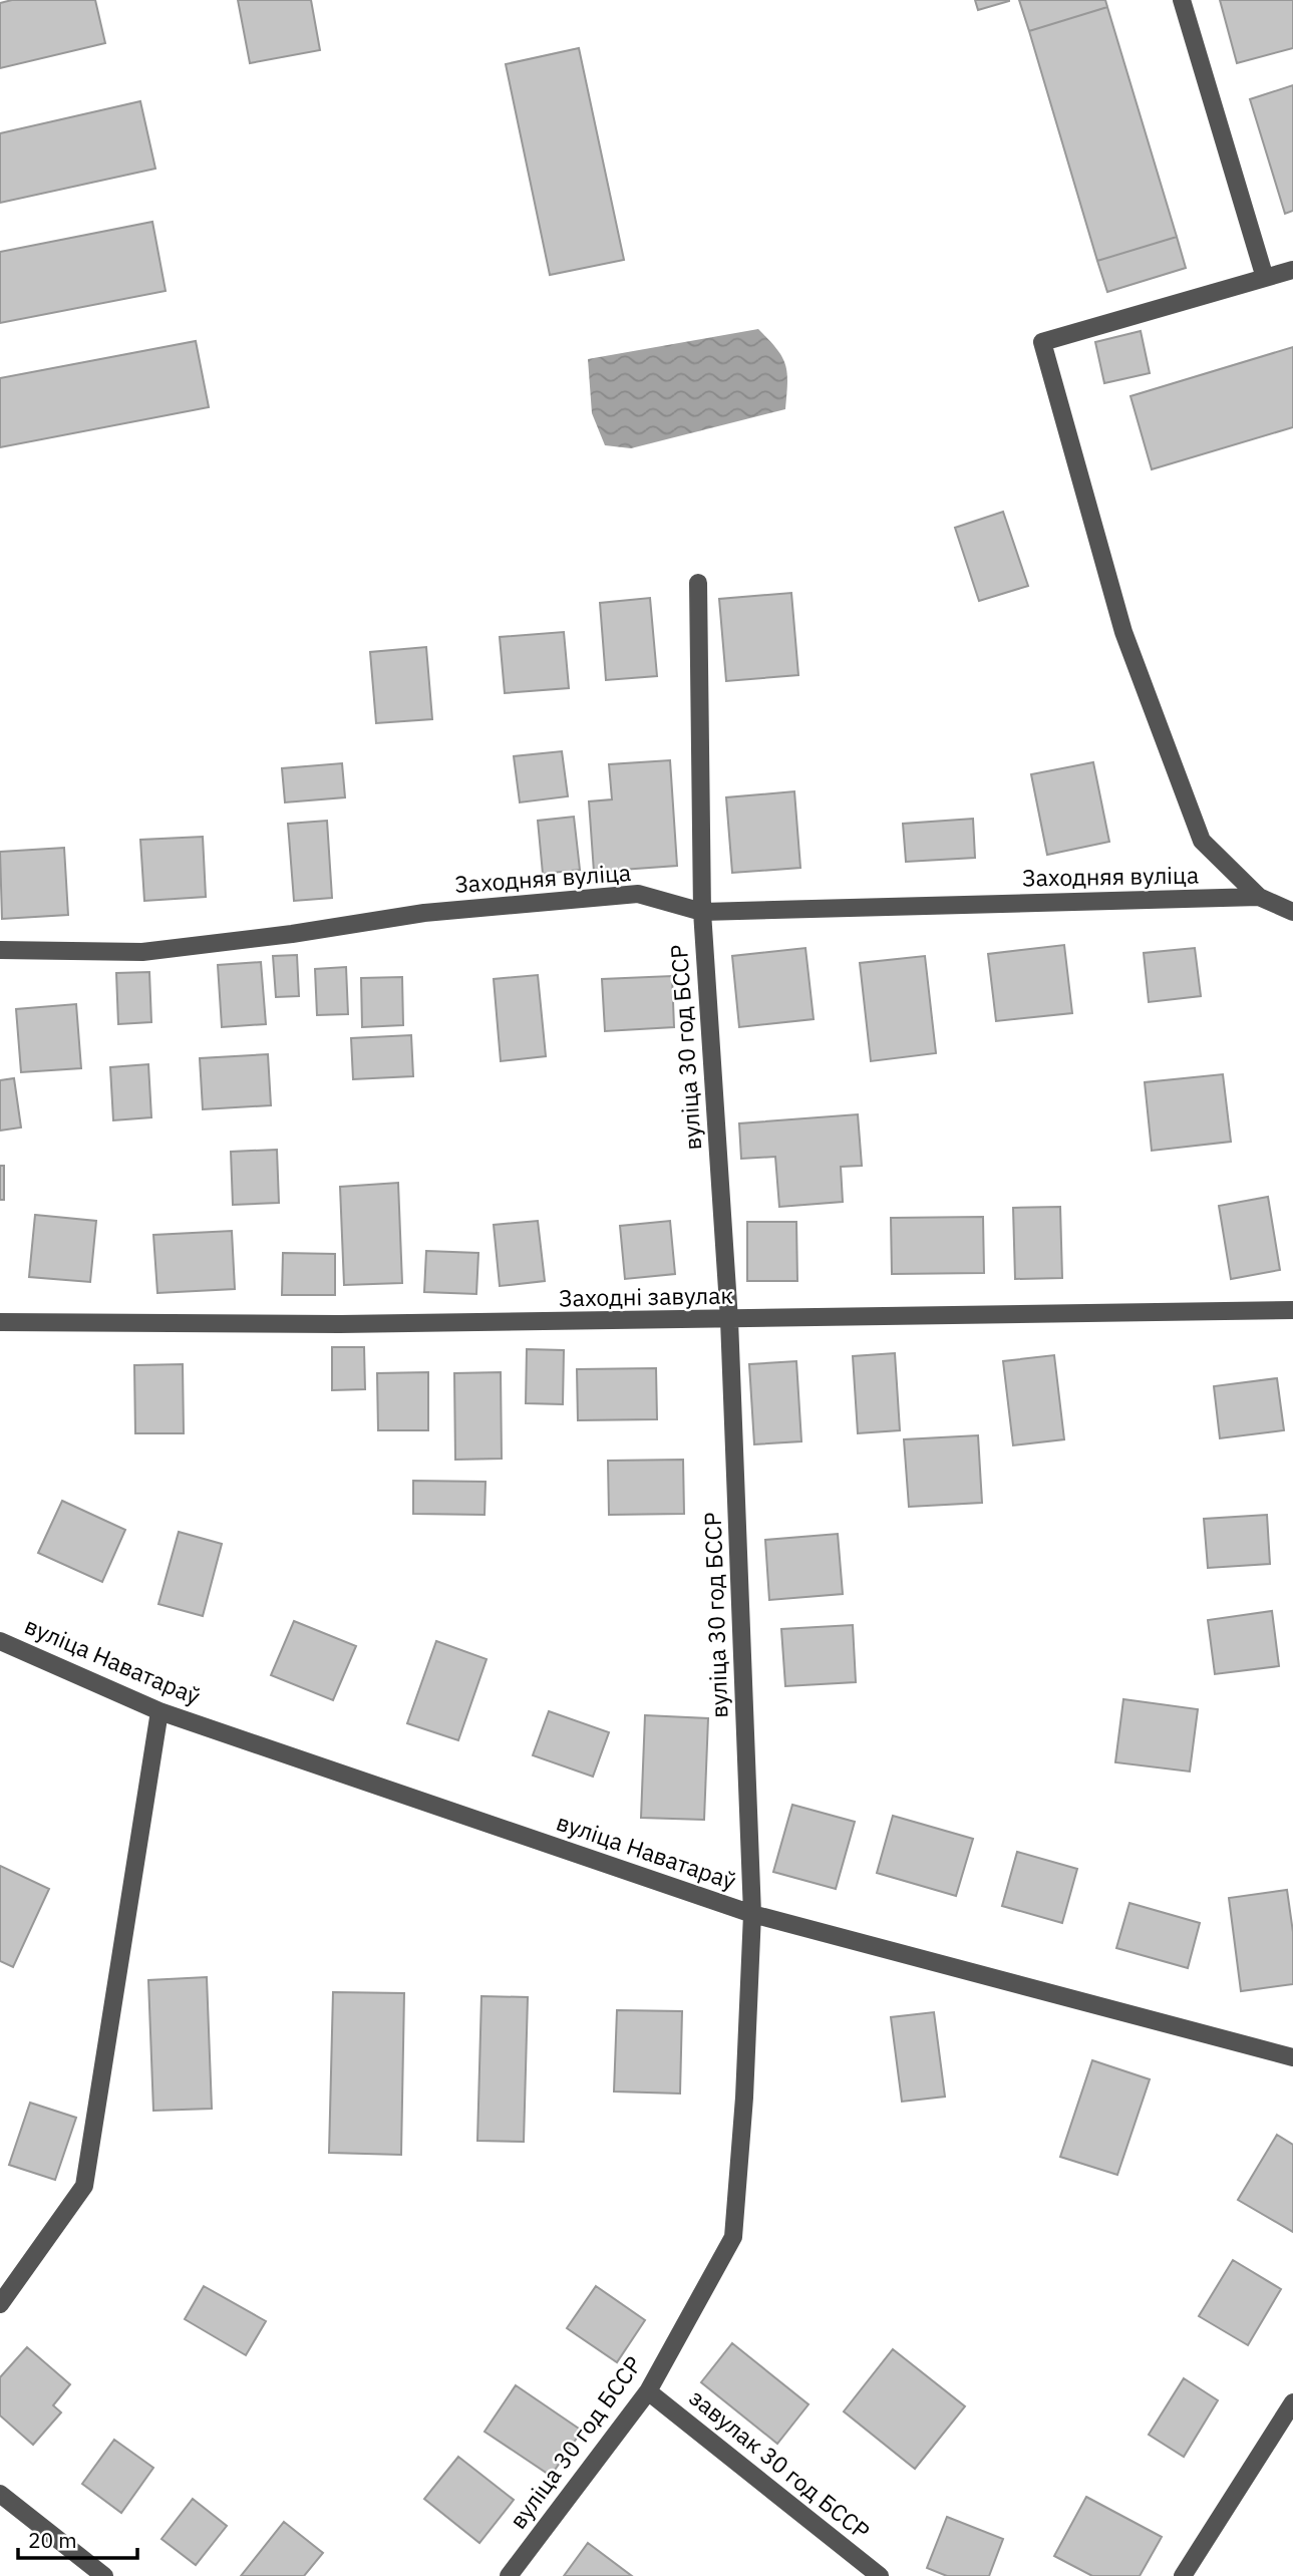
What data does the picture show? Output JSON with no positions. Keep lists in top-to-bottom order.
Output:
{
  "streets": {
    "street": [
      "Заходняя вуліца",
      "вуліца 30 год БССР",
      "Заходні завулак",
      "вуліца Наватараў",
      "завулак 30 год БССР"
    ]
  },
  "crossings": [
    ["Заходняя вуліца", "вуліца 30 год БССР"],
    ["вуліца 30 год БССР", "Заходні завулак"],
    ["вуліца 30 год БССР", "вуліца Наватараў"],
    ["вуліца 30 год БССР", "завулак 30 год БССР"]
  ],
  "scale_bar": "20 m"
}
